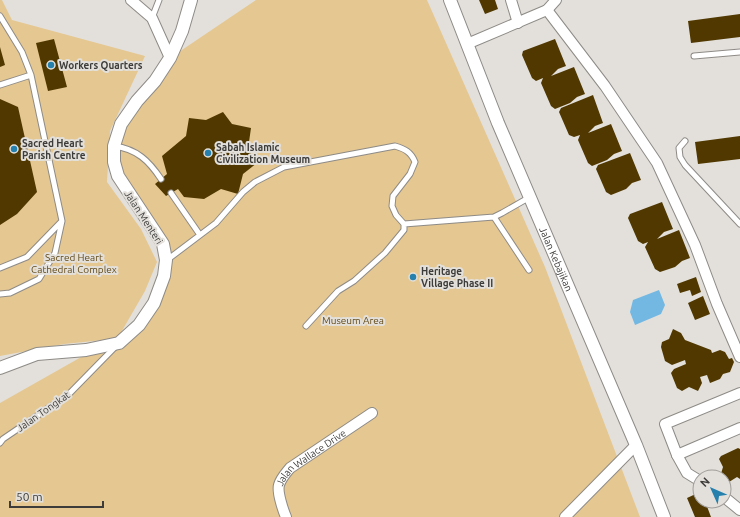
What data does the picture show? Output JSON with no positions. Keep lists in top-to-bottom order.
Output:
{
  "streets": {
    "street": ["Jalan Menteri", "Jalan Kebajikan", "Jalan Wallace Drive"],
    "lane": ["Jalan Tongkat"]
  },
  "crossings": [
    ["Jalan Menteri", "Jalan Tongkat"]
  ],
  "parks": ["Sacred Heart Cathedral Complex", "Museum Area"],
  "places": [
    "Workers Quarters",
    "Sacred Heart Parish Centre",
    "Sabah Islamic Civilization Museum",
    "Heritage Village Phase II"
  ],
  "scale_bar": "50 m",
  "north": "top left"
}
